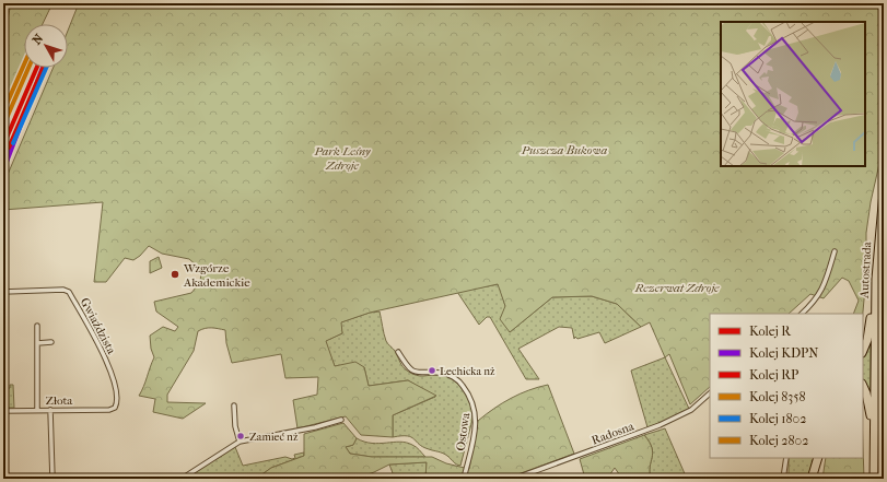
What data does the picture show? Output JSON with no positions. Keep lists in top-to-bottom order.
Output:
{
  "streets": {
    "highway": ["Autostrada"],
    "street": [
      "Gwiaździsta",
      "Złota",
      "Ostowa",
      "Radosna"
    ]
  },
  "crossings": [
    ["Gwiaździsta", "Złota"]
  ],
  "parks": ["Puszcza Bukowa", "Park Leśny Zdroje", "Rezerwat Zdroje"],
  "places": ["Wzgórze Akademickie", "Lechicka nż", "Zamieć nż"],
  "lines": [
    "rail line 2802",
    "rail line R",
    "rail line KDPN",
    "rail line RP",
    "rail line 8358",
    "rail line 1802"
  ],
  "legend": [
    "Kolej R",
    "Kolej KDPN",
    "Kolej RP",
    "Kolej 8358",
    "Kolej 1802",
    "Kolej 2802"
  ],
  "north": "top left"
}
